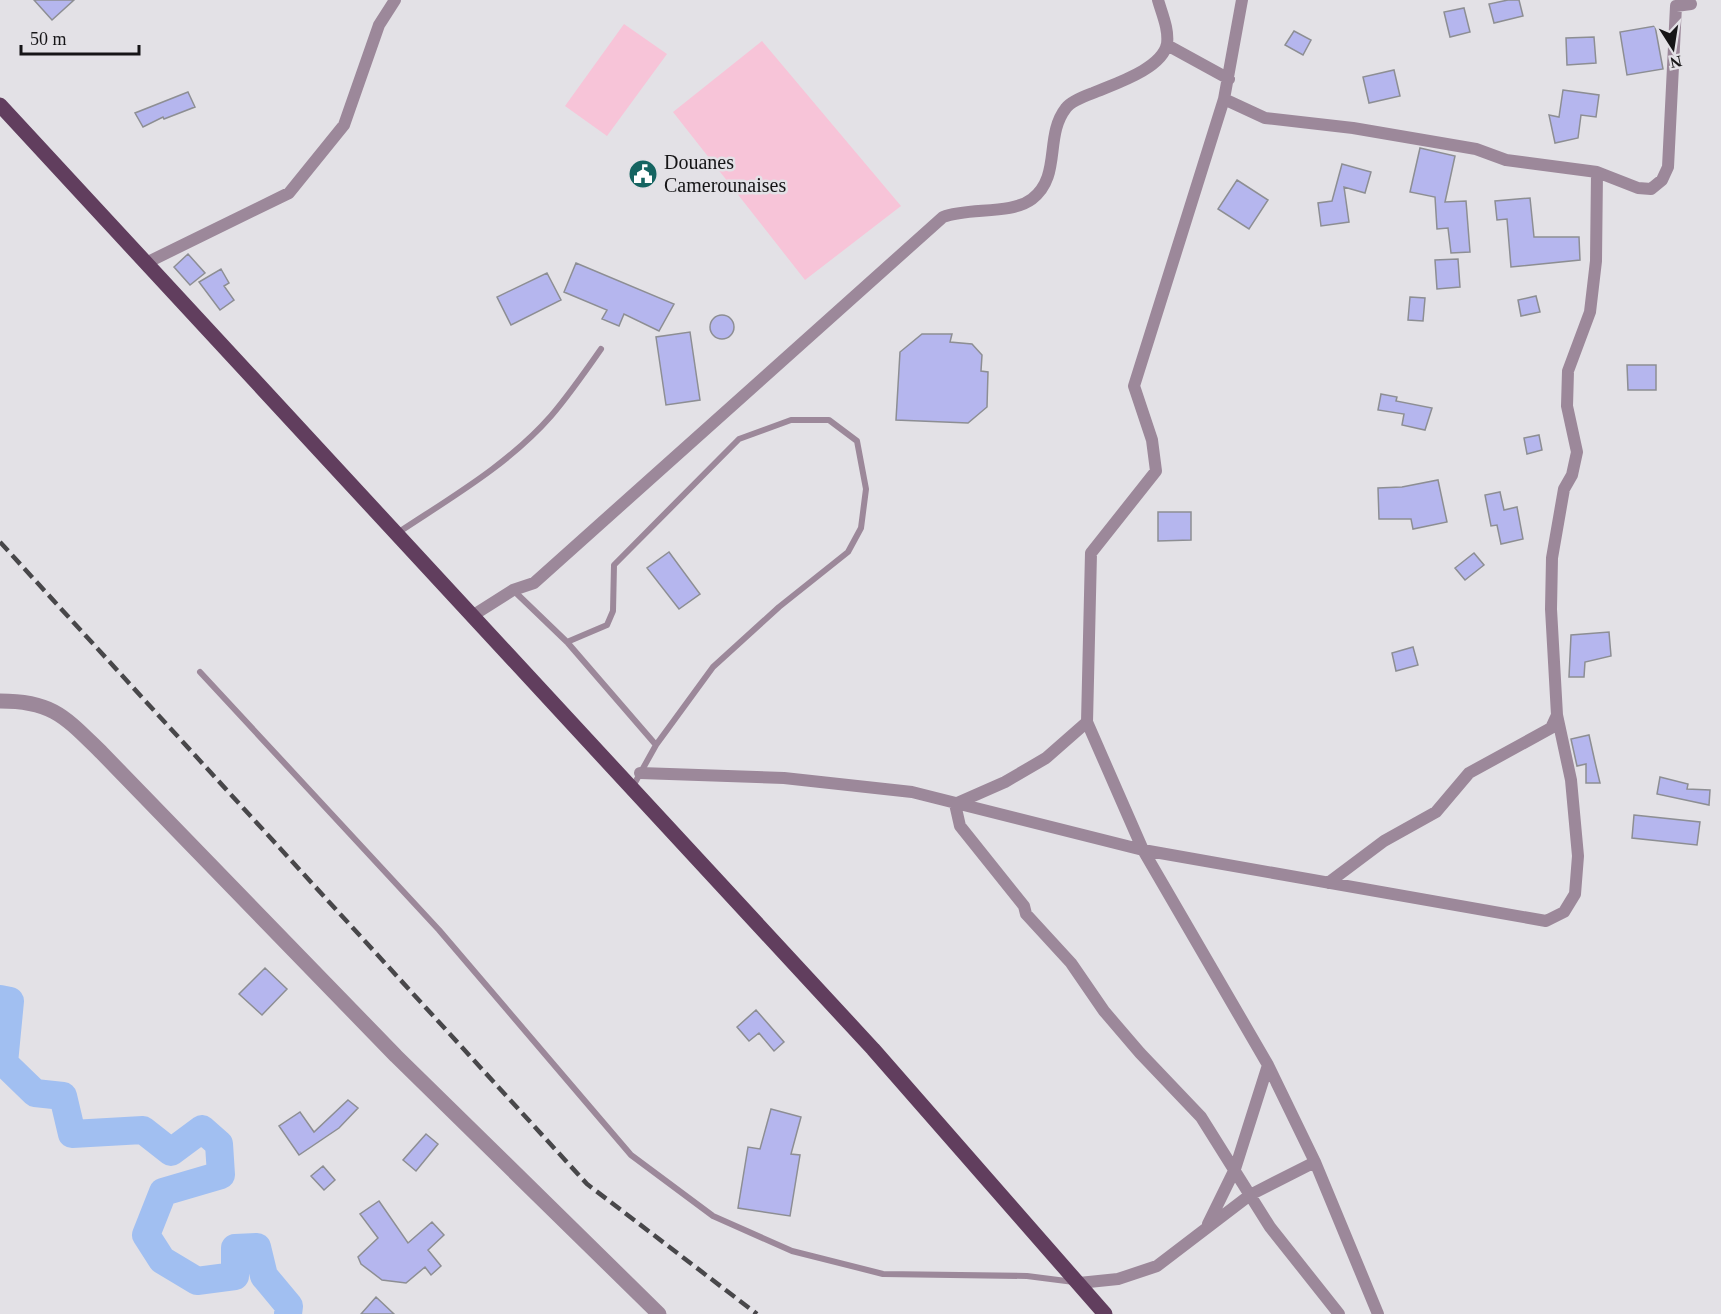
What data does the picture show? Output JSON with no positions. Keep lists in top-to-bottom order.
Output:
{
  "places": {
    "public building": ["Douanes Camerounaises"]
  },
  "scale_bar": "50 m",
  "north": "bottom"
}
